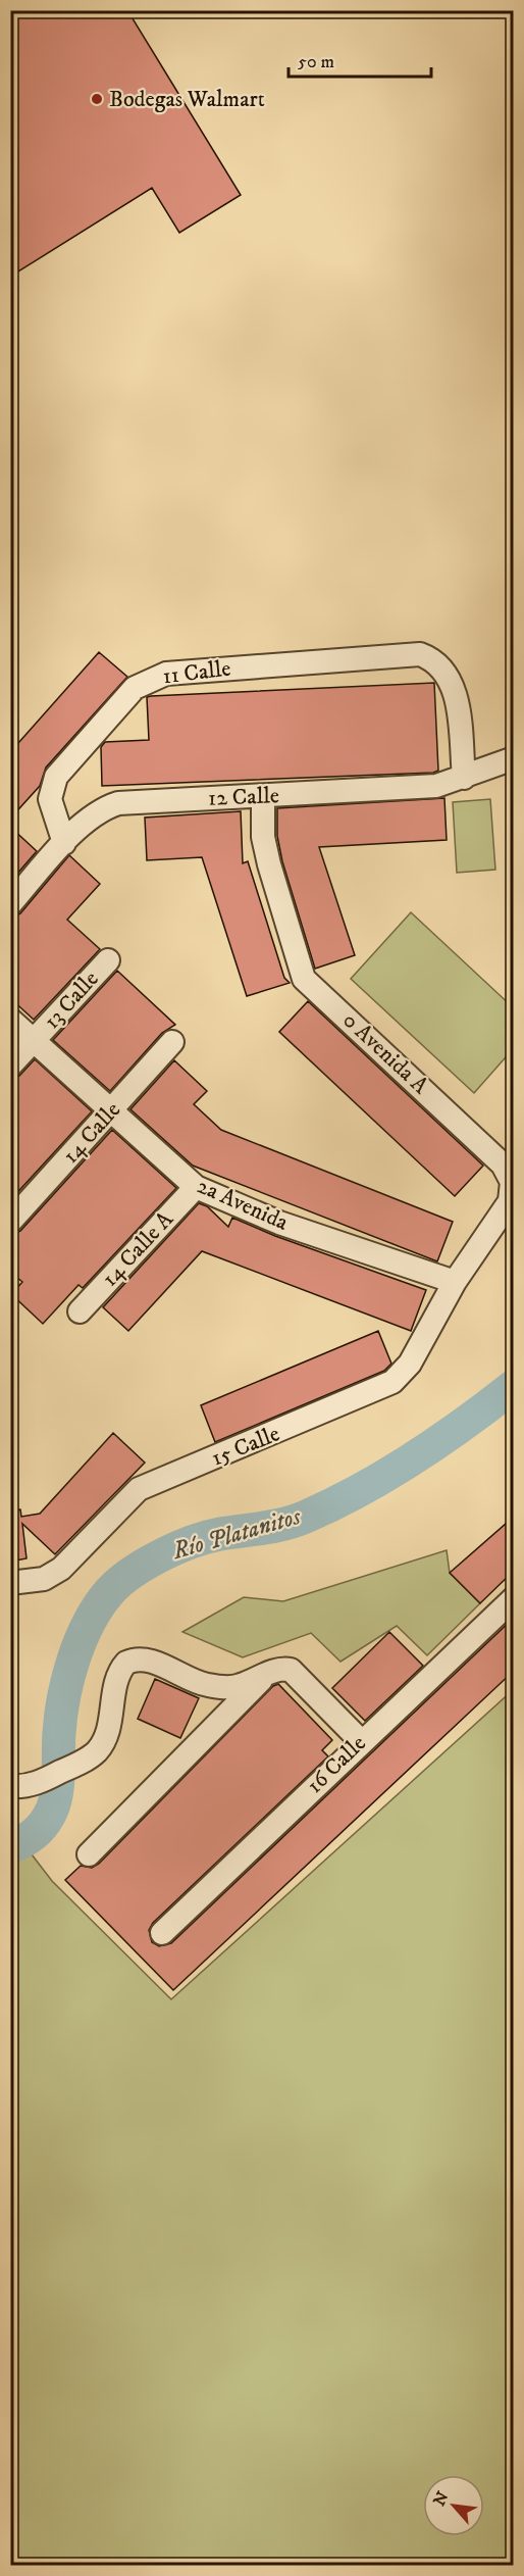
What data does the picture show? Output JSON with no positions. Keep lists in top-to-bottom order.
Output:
{
  "streets": {
    "street": [
      "11 Calle",
      "12 Calle",
      "13 Calle",
      "0 Avenida A",
      "14 Calle",
      "2a Avenida",
      "14 Calle A",
      "15 Calle",
      "16 Calle"
    ]
  },
  "crossings": [
    ["11 Calle", "12 Calle"],
    ["12 Calle", "0 Avenida A"],
    ["13 Calle", "2a Avenida"],
    ["0 Avenida A", "2a Avenida"],
    ["0 Avenida A", "15 Calle"],
    ["14 Calle", "2a Avenida"],
    ["2a Avenida", "14 Calle A"],
    ["2a Avenida", "15 Calle"]
  ],
  "water": ["Río Platanitos"],
  "places": ["Bodegas Walmart"],
  "scale_bar": "50 m",
  "north": "top left"
}
